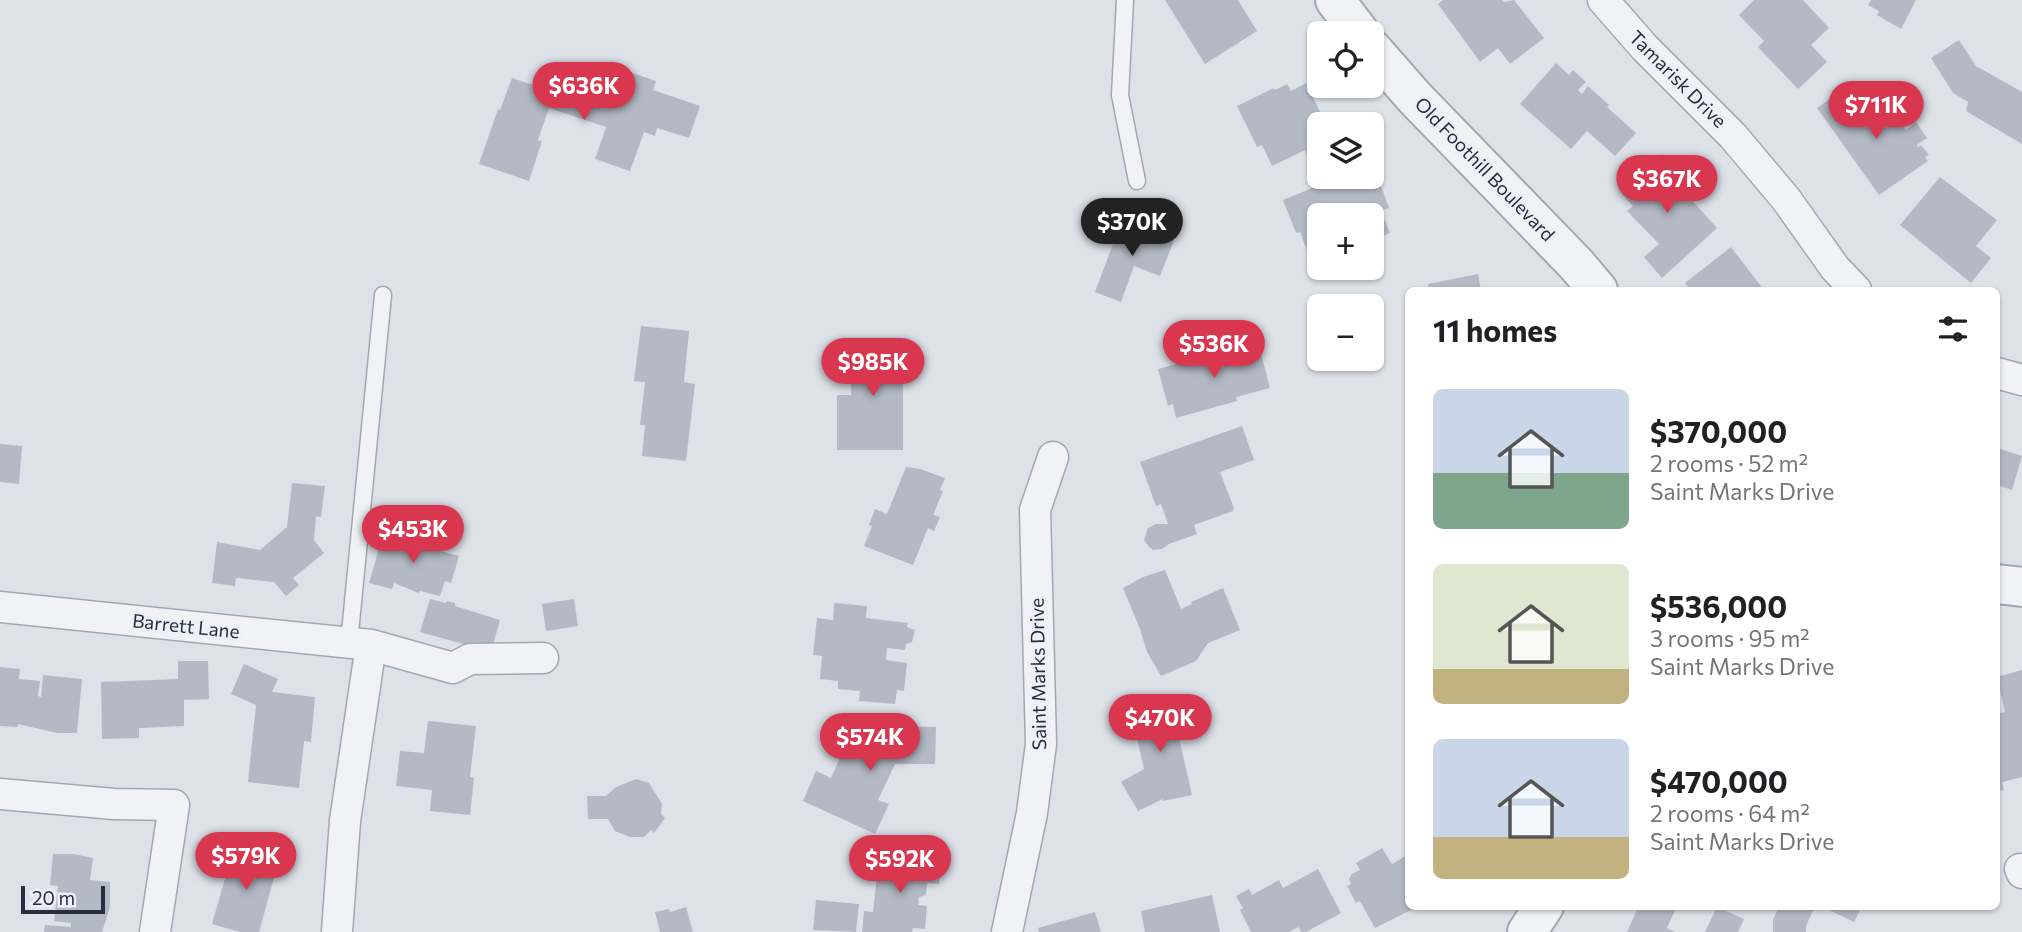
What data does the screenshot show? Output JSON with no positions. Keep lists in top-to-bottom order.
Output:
{
  "streets": {
    "street": [
      "Tamarisk Drive",
      "Old Foothill Boulevard",
      "Barrett Lane",
      "Saint Marks Drive"
    ]
  },
  "scale_bar": "20 m",
  "page": {
    "map_buttons": ["+", "−"],
    "price": [
      "$636K",
      "$711K",
      "$367K",
      "$370K",
      "$536K",
      "$985K",
      "$453K",
      "$470K",
      "$574K",
      "$579K",
      "$592K"
    ],
    "heading": "11 homes",
    "list": [
      {
        "name": "$370,000",
        "note": "2 rooms · 52 m² · Saint Marks Drive"
      },
      {
        "name": "$536,000",
        "note": "3 rooms · 95 m² · Saint Marks Drive"
      },
      {
        "name": "$470,000",
        "note": "2 rooms · 64 m² · Saint Marks Drive"
      }
    ],
    "scale": "20 m"
  }
}
